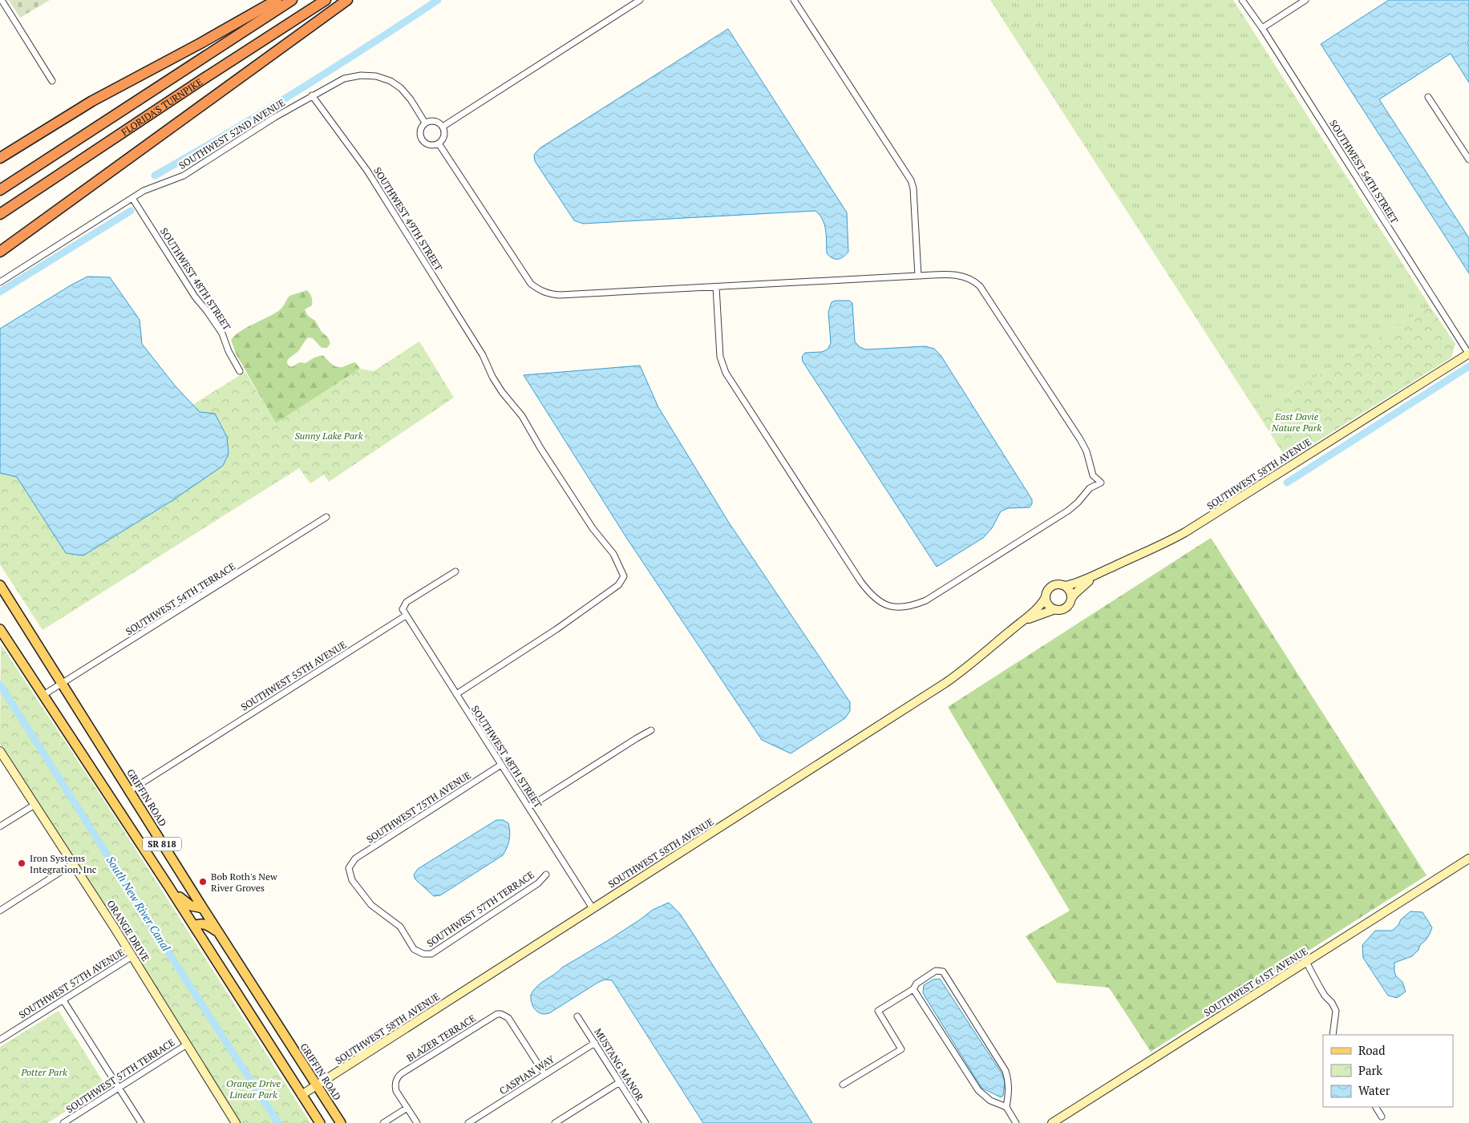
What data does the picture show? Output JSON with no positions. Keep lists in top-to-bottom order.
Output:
{
  "streets": {
    "highway": ["FLORIDA'S TURNPIKE"],
    "main road": ["GRIFFIN ROAD", "SR 818"],
    "street": [
      "SOUTHWEST 52ND AVENUE",
      "SOUTHWEST 54TH STREET",
      "SOUTHWEST 49TH STREET",
      "SOUTHWEST 48TH STREET",
      "SOUTHWEST 58TH AVENUE",
      "SOUTHWEST 54TH TERRACE",
      "SOUTHWEST 55TH AVENUE",
      "SOUTHWEST 75TH AVENUE",
      "SOUTHWEST 57TH TERRACE",
      "ORANGE DRIVE",
      "SOUTHWEST 61ST AVENUE",
      "SOUTHWEST 57TH AVENUE",
      "BLAZER TERRACE",
      "MUSTANG MANOR",
      "CASPIAN WAY"
    ]
  },
  "crossings": [
    ["SOUTHWEST 52ND AVENUE", "SOUTHWEST 49TH STREET"],
    ["SOUTHWEST 52ND AVENUE", "SOUTHWEST 48TH STREET"],
    ["SOUTHWEST 54TH STREET", "SOUTHWEST 58TH AVENUE"],
    ["SOUTHWEST 49TH STREET", "SOUTHWEST 48TH STREET"],
    ["SOUTHWEST 48TH STREET", "SOUTHWEST 58TH AVENUE"],
    ["SOUTHWEST 48TH STREET", "SOUTHWEST 55TH AVENUE"],
    ["SOUTHWEST 48TH STREET", "SOUTHWEST 75TH AVENUE"],
    ["SOUTHWEST 58TH AVENUE", "GRIFFIN ROAD"],
    ["SOUTHWEST 58TH AVENUE", "SR 818"],
    ["SOUTHWEST 54TH TERRACE", "GRIFFIN ROAD"],
    ["SOUTHWEST 54TH TERRACE", "SR 818"],
    ["SOUTHWEST 55TH AVENUE", "GRIFFIN ROAD"],
    ["SOUTHWEST 75TH AVENUE", "SOUTHWEST 57TH TERRACE"],
    ["SOUTHWEST 57TH TERRACE", "ORANGE DRIVE"],
    ["ORANGE DRIVE", "SOUTHWEST 57TH AVENUE"],
    ["BLAZER TERRACE", "CASPIAN WAY"],
    ["MUSTANG MANOR", "CASPIAN WAY"]
  ],
  "water": ["South New River Canal"],
  "parks": [
    "East Davie Nature Park",
    "Sunny Lake Park",
    "Potter Park",
    "Orange Drive Linear Park"
  ],
  "places": ["Iron Systems Integration, Inc", "Bob Roth's New River Groves"],
  "legend": ["Road", "Park", "Water"]
}
